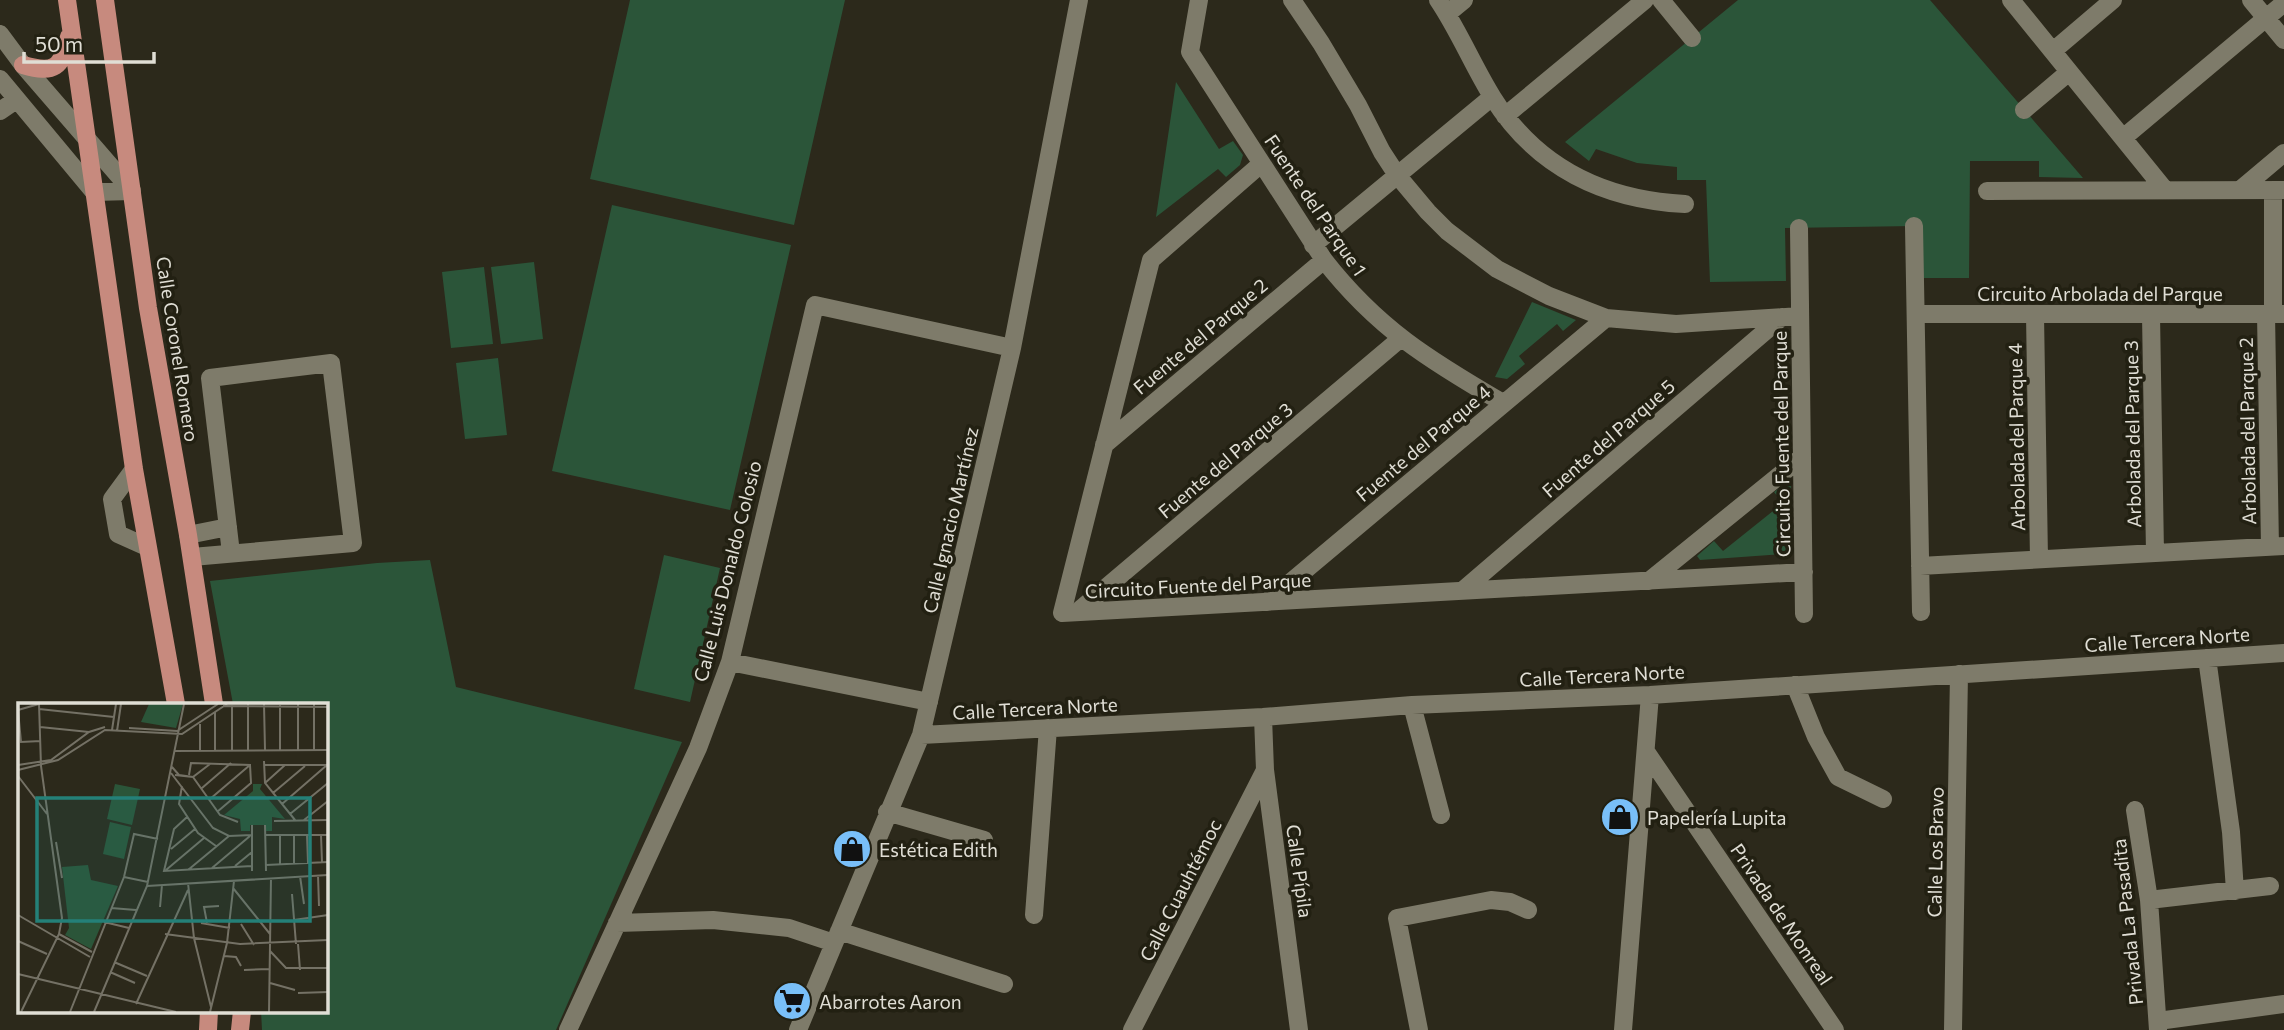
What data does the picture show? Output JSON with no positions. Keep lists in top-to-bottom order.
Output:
{
  "streets": {
    "main road": ["Calle Coronel Romero"],
    "street": [
      "Fuente del Parque 1",
      "Circuito Arbolada del Parque",
      "Fuente del Parque 2",
      "Arbolada del Parque 2",
      "Arbolada del Parque 3",
      "Arbolada del Parque 4",
      "Fuente del Parque 5",
      "Fuente del Parque 4",
      "Circuito Fuente del Parque",
      "Fuente del Parque 3",
      "Calle Ignacio Martínez",
      "Calle Luis Donaldo Colosio",
      "Calle Tercera Norte",
      "Calle Los Bravo",
      "Calle Pípila",
      "Calle Cuauhtémoc",
      "Privada de Monreal",
      "Privada La Pasadita"
    ]
  },
  "crossings": [
    ["Fuente del Parque 1", "Fuente del Parque 2"],
    ["Fuente del Parque 1", "Fuente del Parque 4"],
    ["Fuente del Parque 1", "Circuito Fuente del Parque"],
    ["Fuente del Parque 1", "Fuente del Parque 3"],
    ["Circuito Arbolada del Parque", "Arbolada del Parque 2"],
    ["Circuito Arbolada del Parque", "Arbolada del Parque 3"],
    ["Circuito Arbolada del Parque", "Arbolada del Parque 4"],
    ["Fuente del Parque 2", "Circuito Fuente del Parque"],
    ["Fuente del Parque 5", "Circuito Fuente del Parque"],
    ["Fuente del Parque 4", "Circuito Fuente del Parque"],
    ["Circuito Fuente del Parque", "Fuente del Parque 3"],
    ["Calle Ignacio Martínez", "Calle Luis Donaldo Colosio"],
    ["Calle Ignacio Martínez", "Calle Tercera Norte"],
    ["Calle Luis Donaldo Colosio", "Calle Tercera Norte"],
    ["Calle Tercera Norte", "Calle Los Bravo"],
    ["Calle Tercera Norte", "Calle Pípila"],
    ["Calle Pípila", "Calle Cuauhtémoc"]
  ],
  "places": {
    "shop": ["Papelería Lupita", "Estética Edith"],
    "supermarket": ["Abarrotes Aaron"]
  },
  "scale_bar": "50 m"
}
